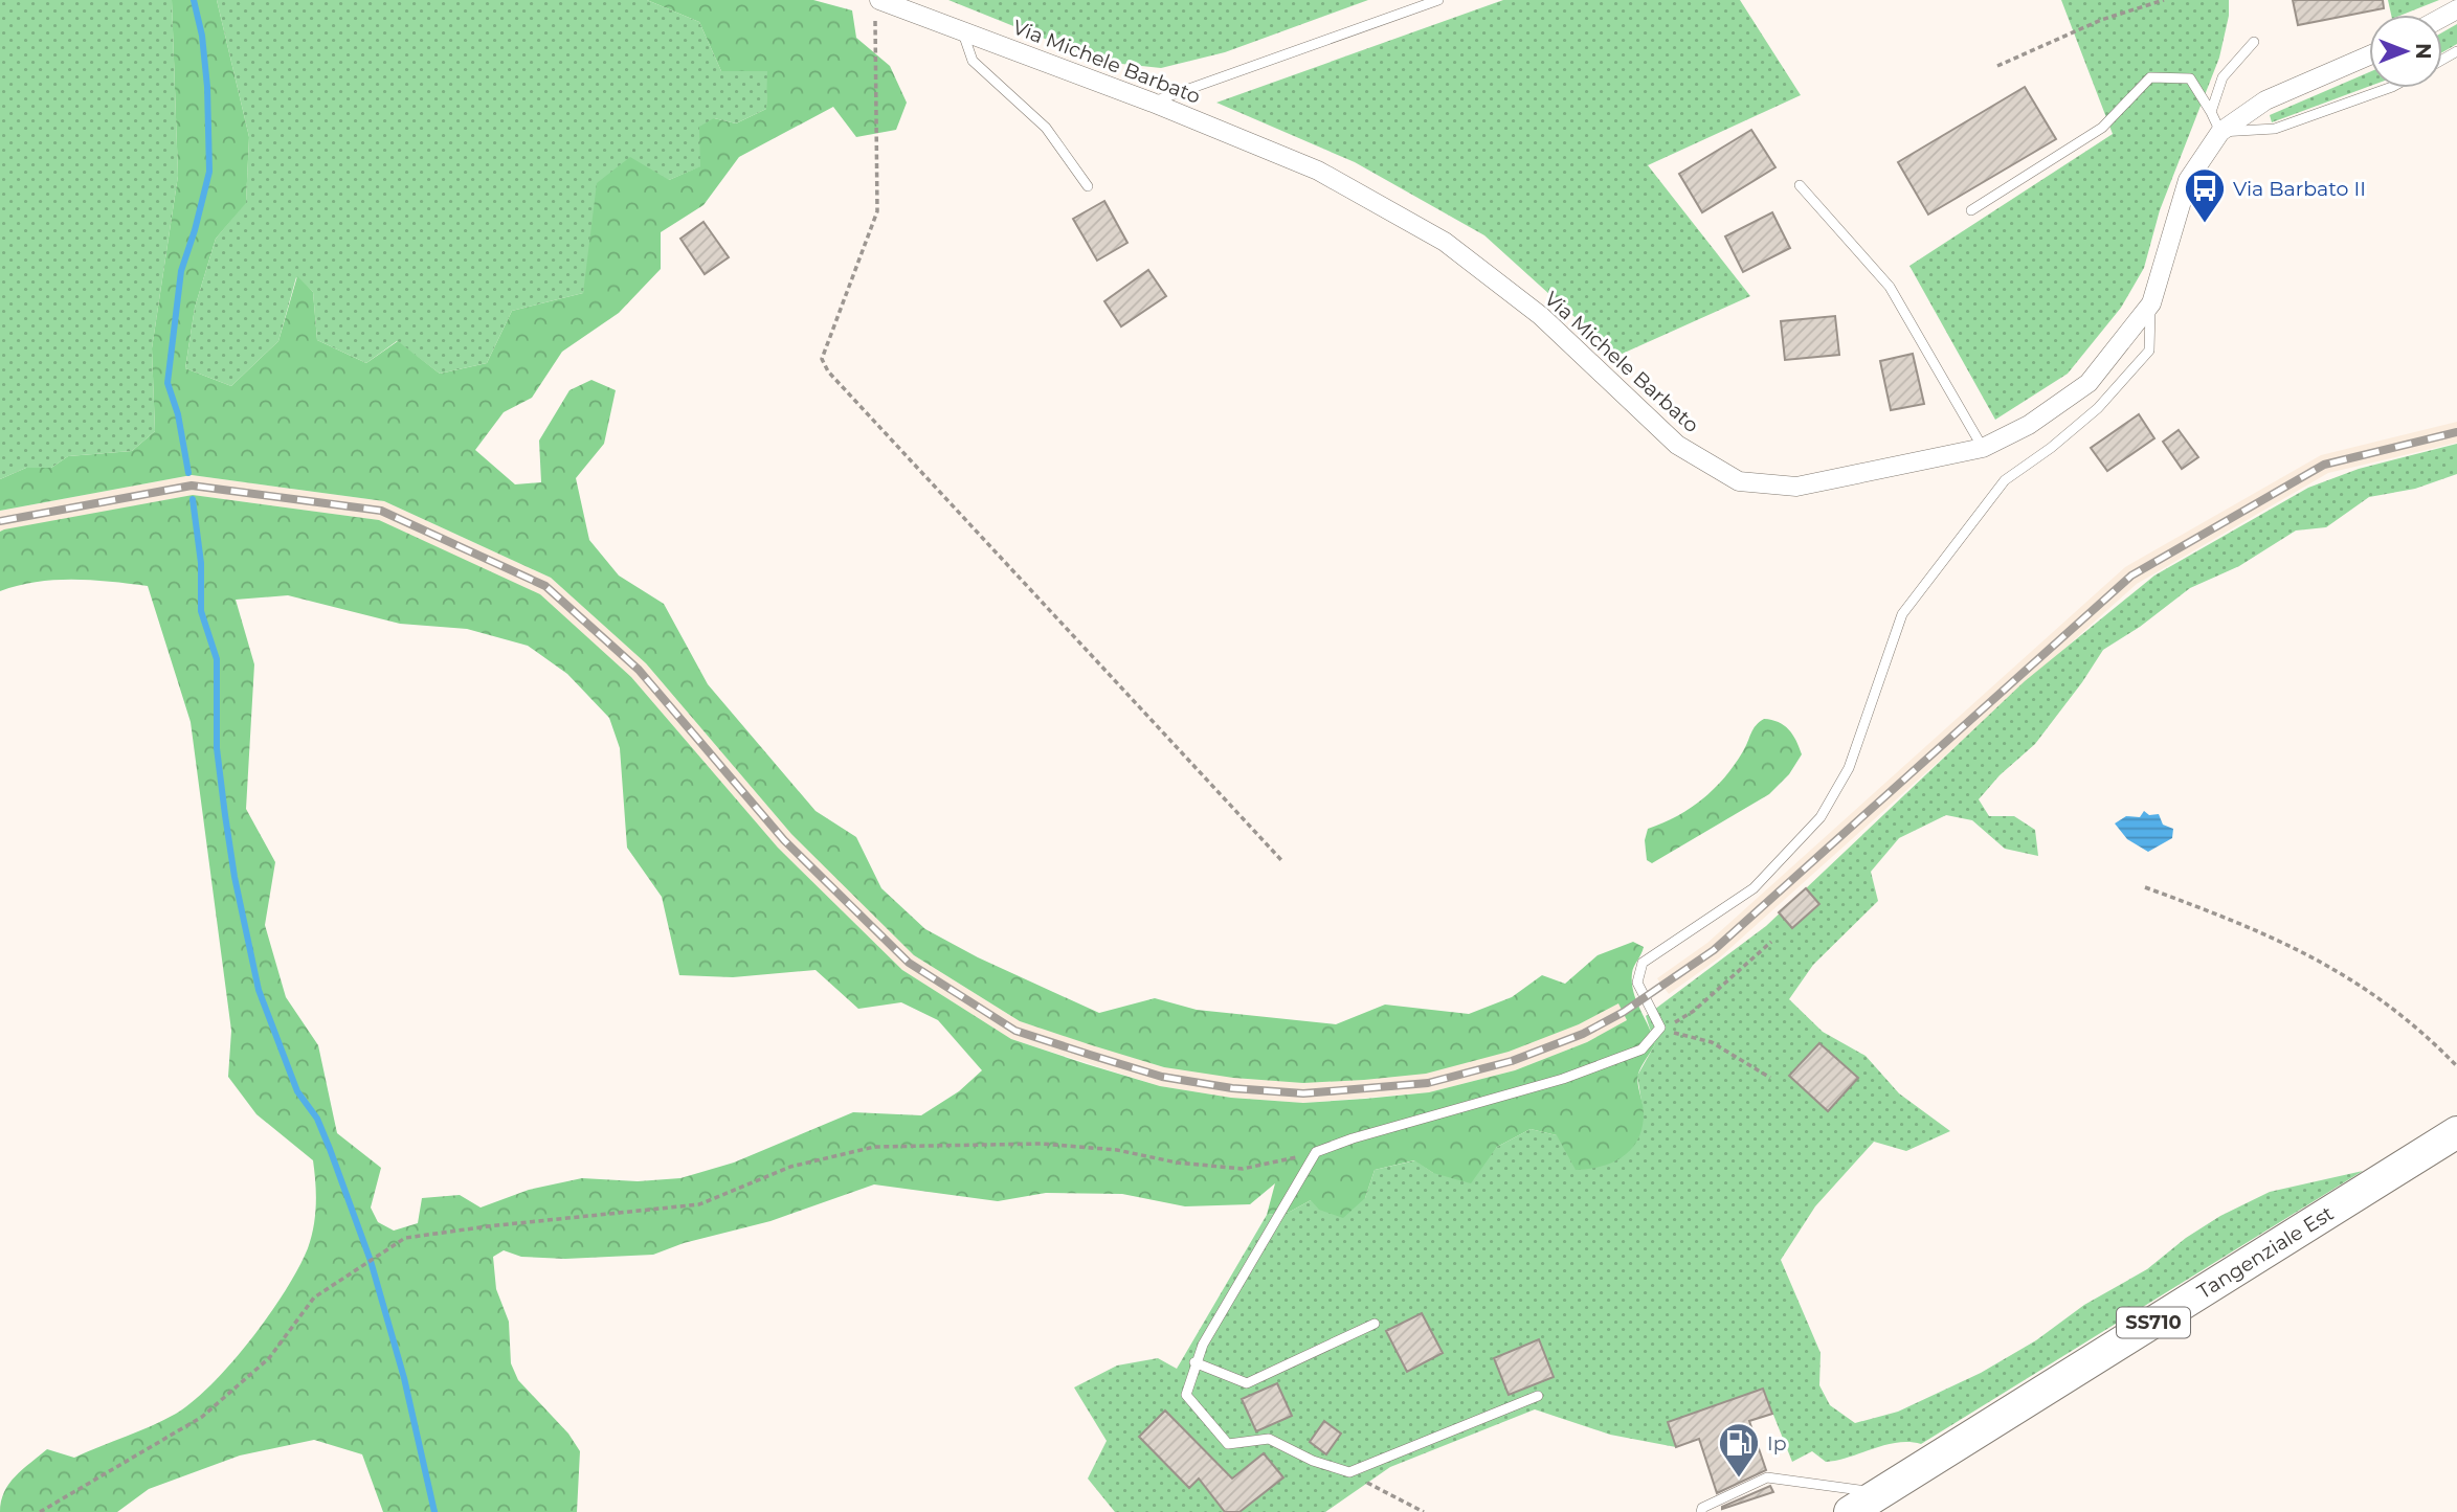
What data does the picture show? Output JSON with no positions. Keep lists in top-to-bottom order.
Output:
{
  "streets": {
    "main road": ["Tangenziale Est", "SS710"],
    "street": ["Via Michele Barbato"]
  },
  "places": {
    "bus stop": ["Via Barbato II"],
    "fuel station": ["Ip"]
  },
  "north": "right"
}
